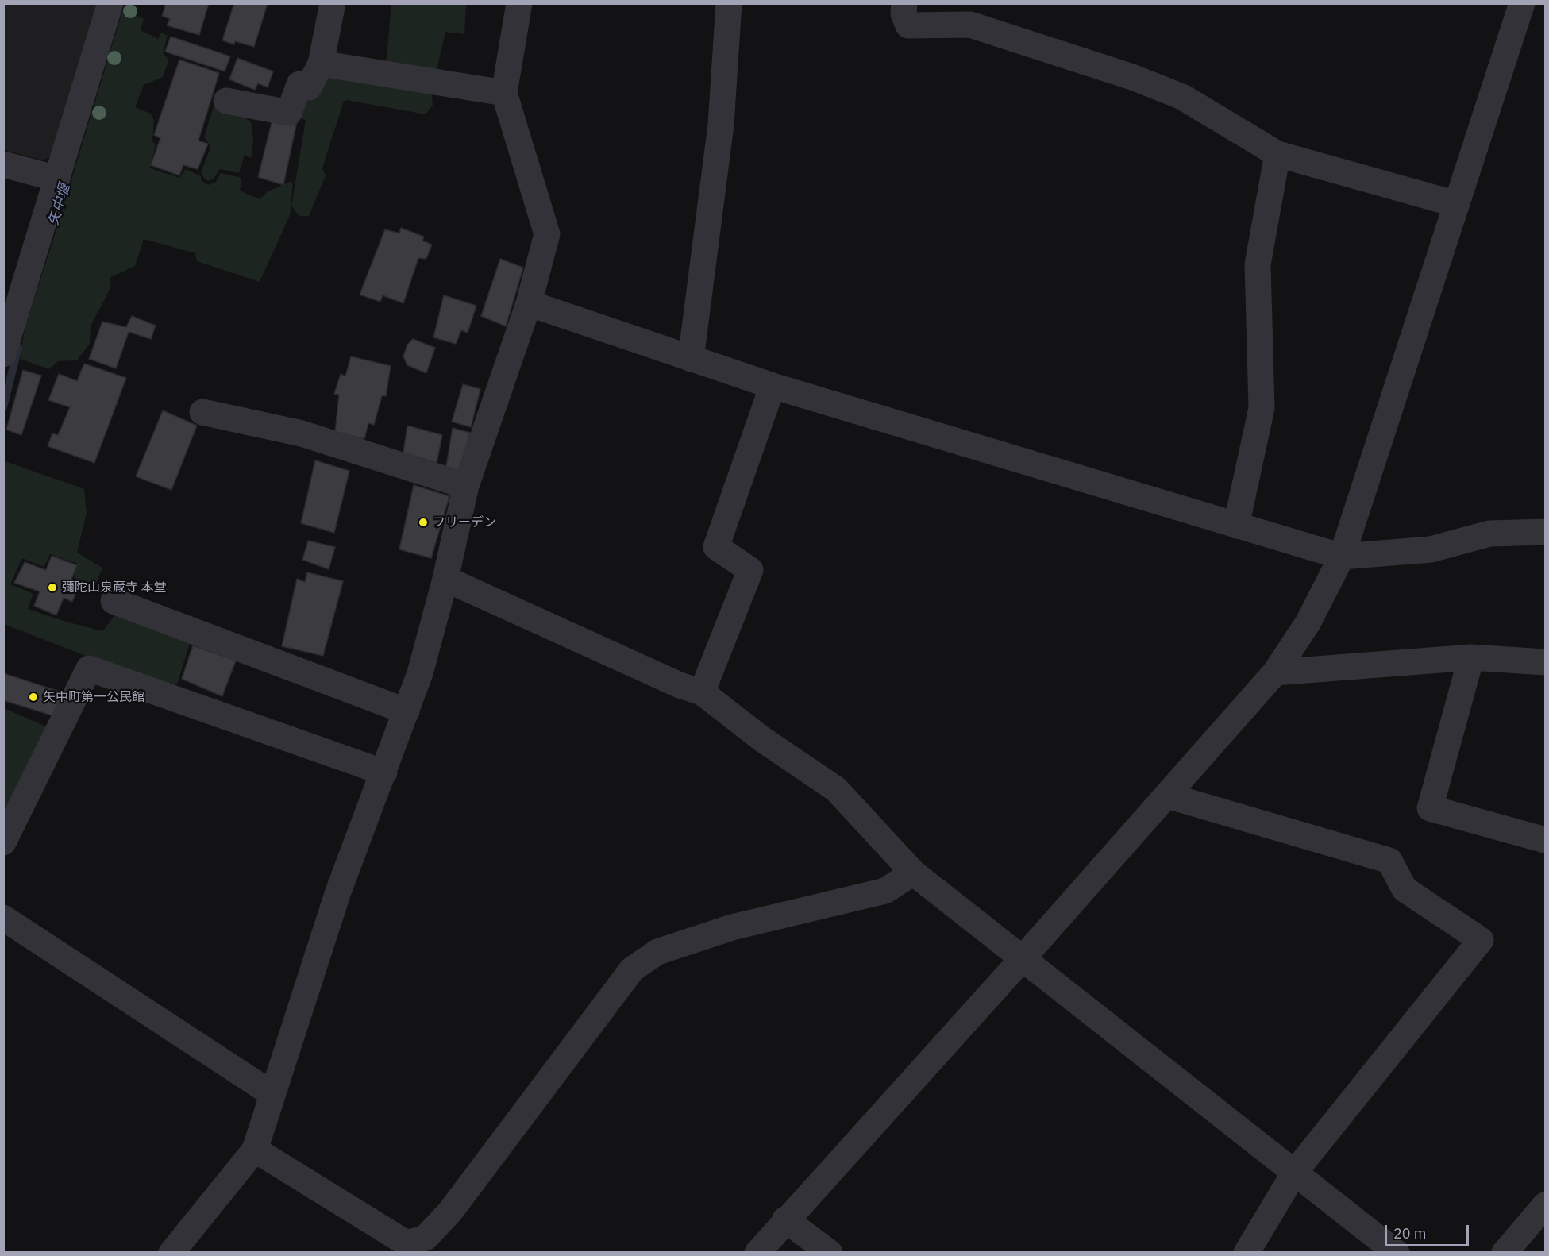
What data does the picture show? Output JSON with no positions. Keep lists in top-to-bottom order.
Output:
{
  "water": ["矢中堰"],
  "places": ["フリーデン", "彌陀山泉蔵寺 本堂", "矢中町第一公民館"],
  "scale_bar": "20 m"
}
